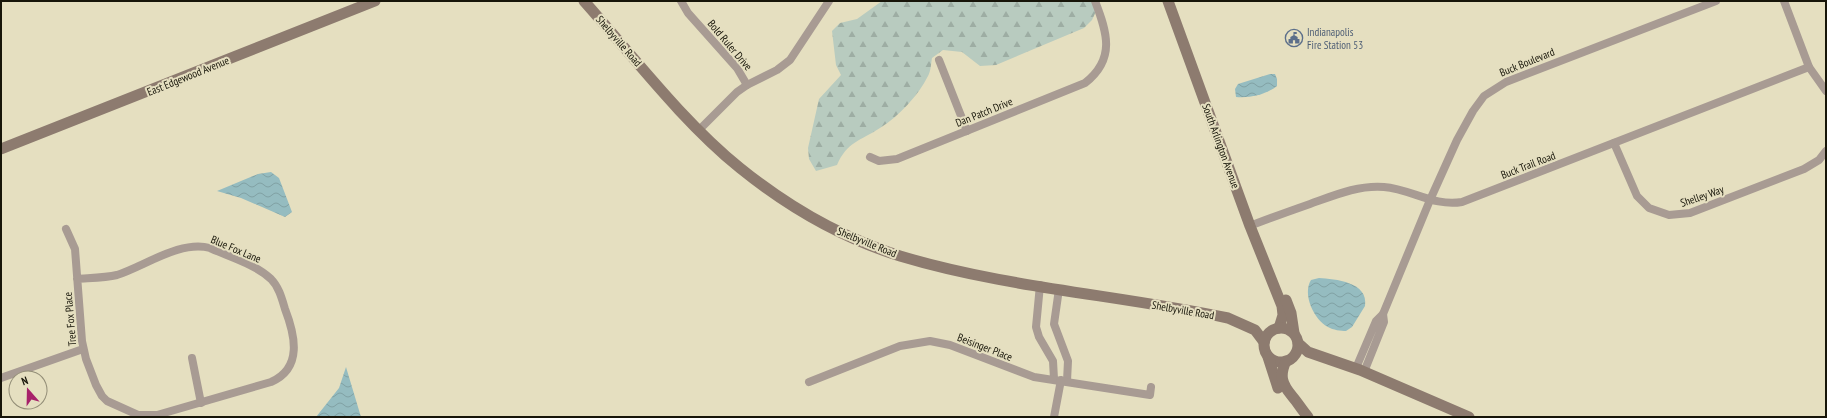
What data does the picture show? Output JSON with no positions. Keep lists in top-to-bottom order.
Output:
{
  "streets": {
    "main road": ["Shelbyville Road", "East Edgewood Avenue", "South Arlington Avenue"],
    "street": [
      "Bold Ruler Drive",
      "Buck Boulevard",
      "Dan Patch Drive",
      "Buck Trail Road",
      "Shelley Way",
      "Blue Fox Lane",
      "Tree Fox Place",
      "Beisinger Place"
    ]
  },
  "crossings": [
    ["Buck Boulevard", "Buck Trail Road"],
    ["South Arlington Avenue", "Buck Trail Road"],
    ["Buck Trail Road", "Shelley Way"],
    ["Blue Fox Lane", "Tree Fox Place"]
  ],
  "places": {
    "public building": ["Indianapolis Fire Station 53"]
  },
  "north": "top"
}
